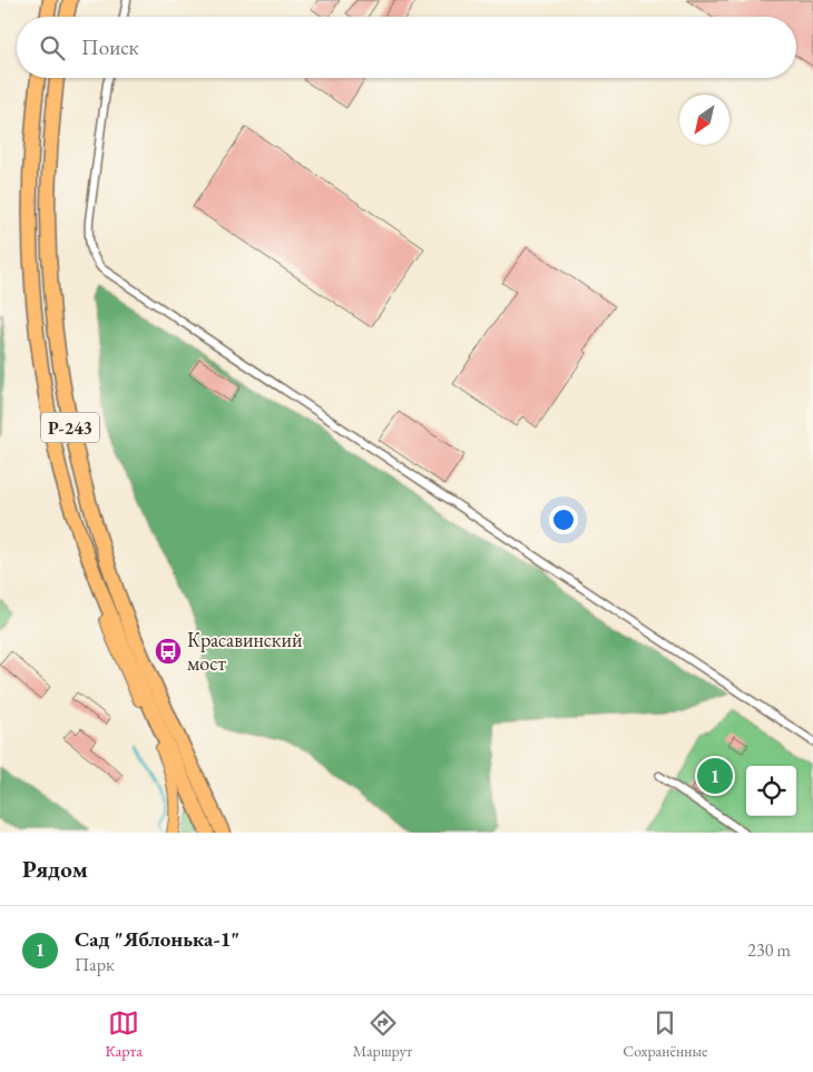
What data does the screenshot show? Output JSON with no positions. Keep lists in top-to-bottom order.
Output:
{
  "streets": {
    "highway": ["Р-243"]
  },
  "places": {
    "bus stop": ["Красавинский мост"]
  },
  "north": "bottom left",
  "page": {
    "search": "Поиск",
    "pins": "1",
    "heading": "Рядом",
    "list": [
      {
        "mark": "1",
        "name": "Сад \"Яблонька-1\"",
        "note": "Парк",
        "value": "230 m"
      }
    ],
    "nav": ["Карта", "Маршрут", "Сохранённые"]
  }
}
